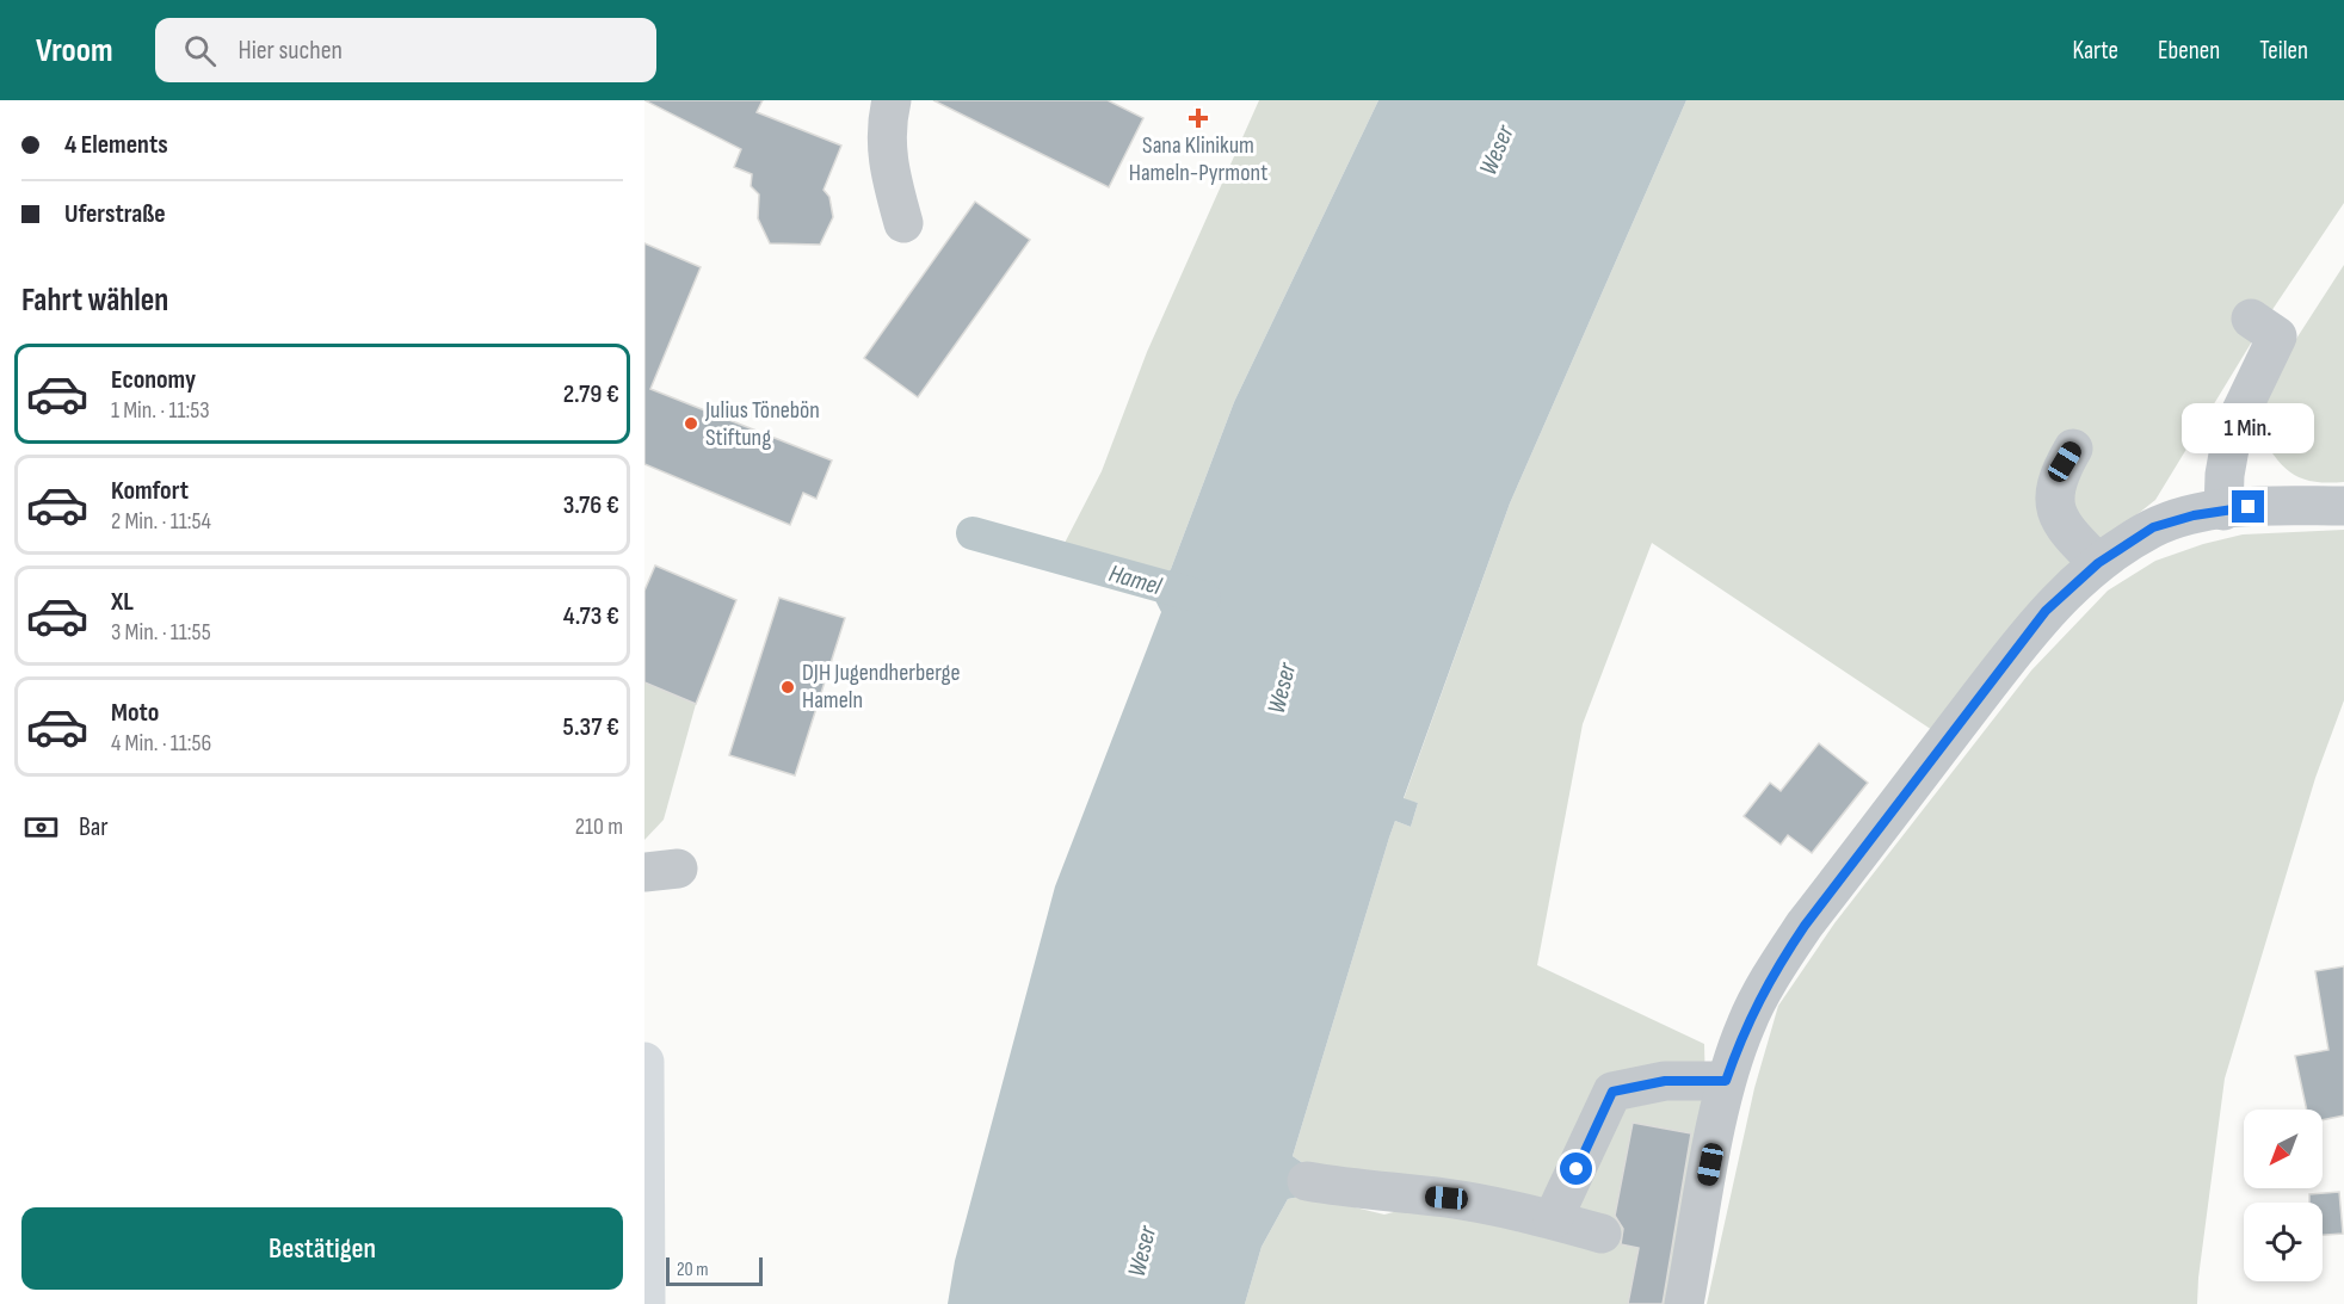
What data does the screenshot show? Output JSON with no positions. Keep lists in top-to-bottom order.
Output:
{
  "water": ["Weser", "Hamel"],
  "places": {
    "health": ["Sana Klinikum Hameln-Pyrmont"],
    "other": ["Julius Tönebön Stiftung", "DJH Jugendherberge Hameln"]
  },
  "scale_bar": "20 m",
  "north": "bottom left",
  "page": {
    "header": "Vroom",
    "search": "Hier suchen",
    "nav": ["Karte", "Ebenen", "Teilen"],
    "banner": ["4 Elements", "Uferstraße"],
    "heading": "Fahrt wählen",
    "list": [
      {
        "name": "Economy",
        "note": "1 Min. · 11:53",
        "value": "2.79 €"
      },
      {
        "name": "Komfort",
        "note": "2 Min. · 11:54",
        "value": "3.76 €"
      },
      {
        "name": "XL",
        "note": "3 Min. · 11:55",
        "value": "4.73 €"
      },
      {
        "name": "Moto",
        "note": "4 Min. · 11:56",
        "value": "5.37 €"
      }
    ],
    "bubble": "1 Min.",
    "pay": ["Bar", "210 m"],
    "buttons": "Bestätigen",
    "scale": "20 m"
  }
}
